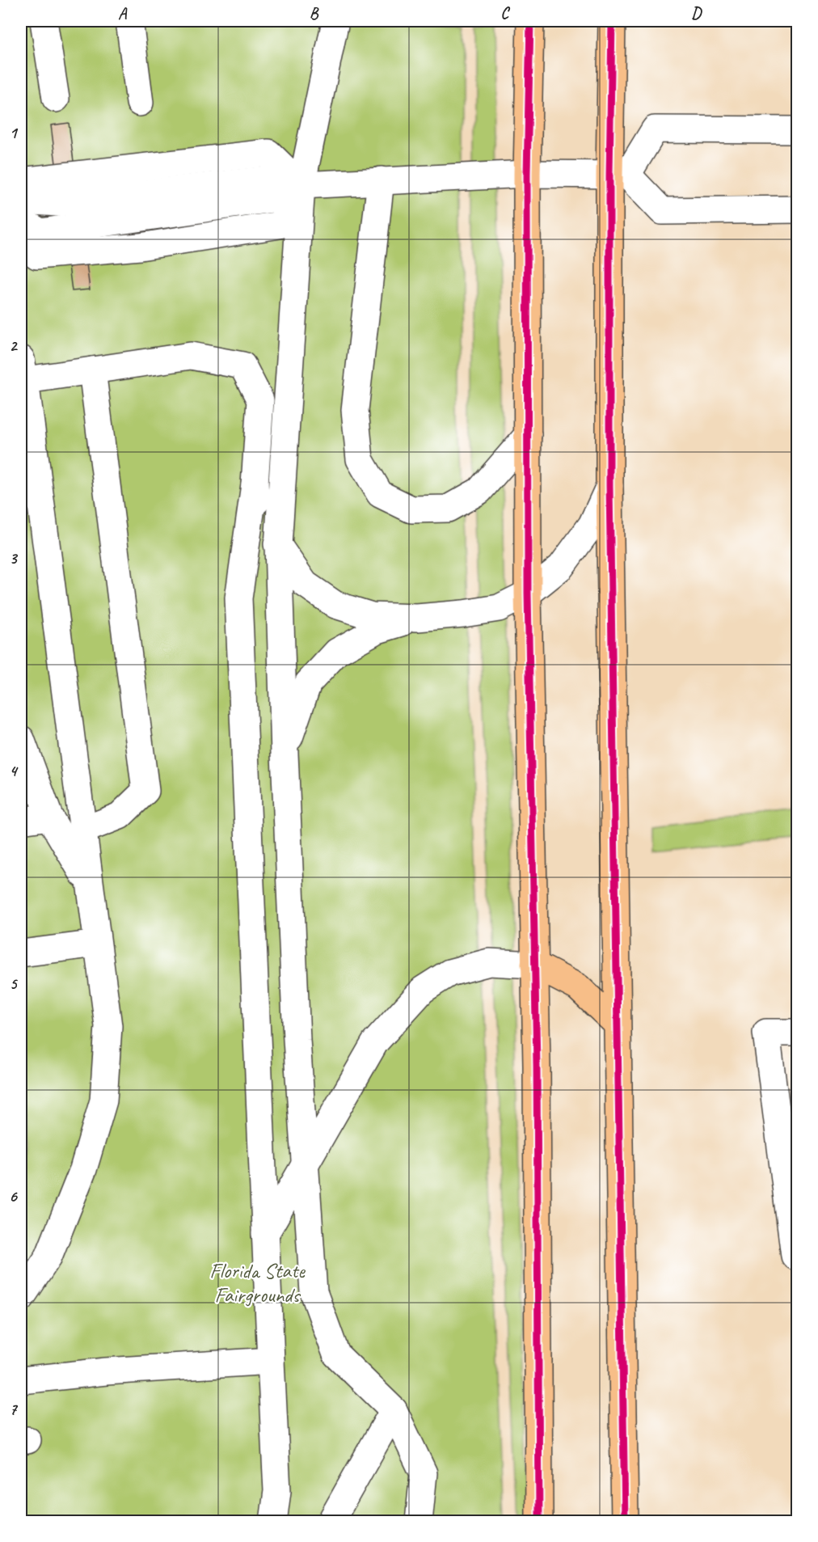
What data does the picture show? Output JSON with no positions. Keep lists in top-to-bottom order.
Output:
{
  "parks": ["Florida State Fairgrounds"],
  "grid": {
    "columns": [
      "A",
      "B",
      "C",
      "D"
    ],
    "rows": [
      "1",
      "2",
      "3",
      "4",
      "5",
      "6",
      "7"
    ]
  }
}
